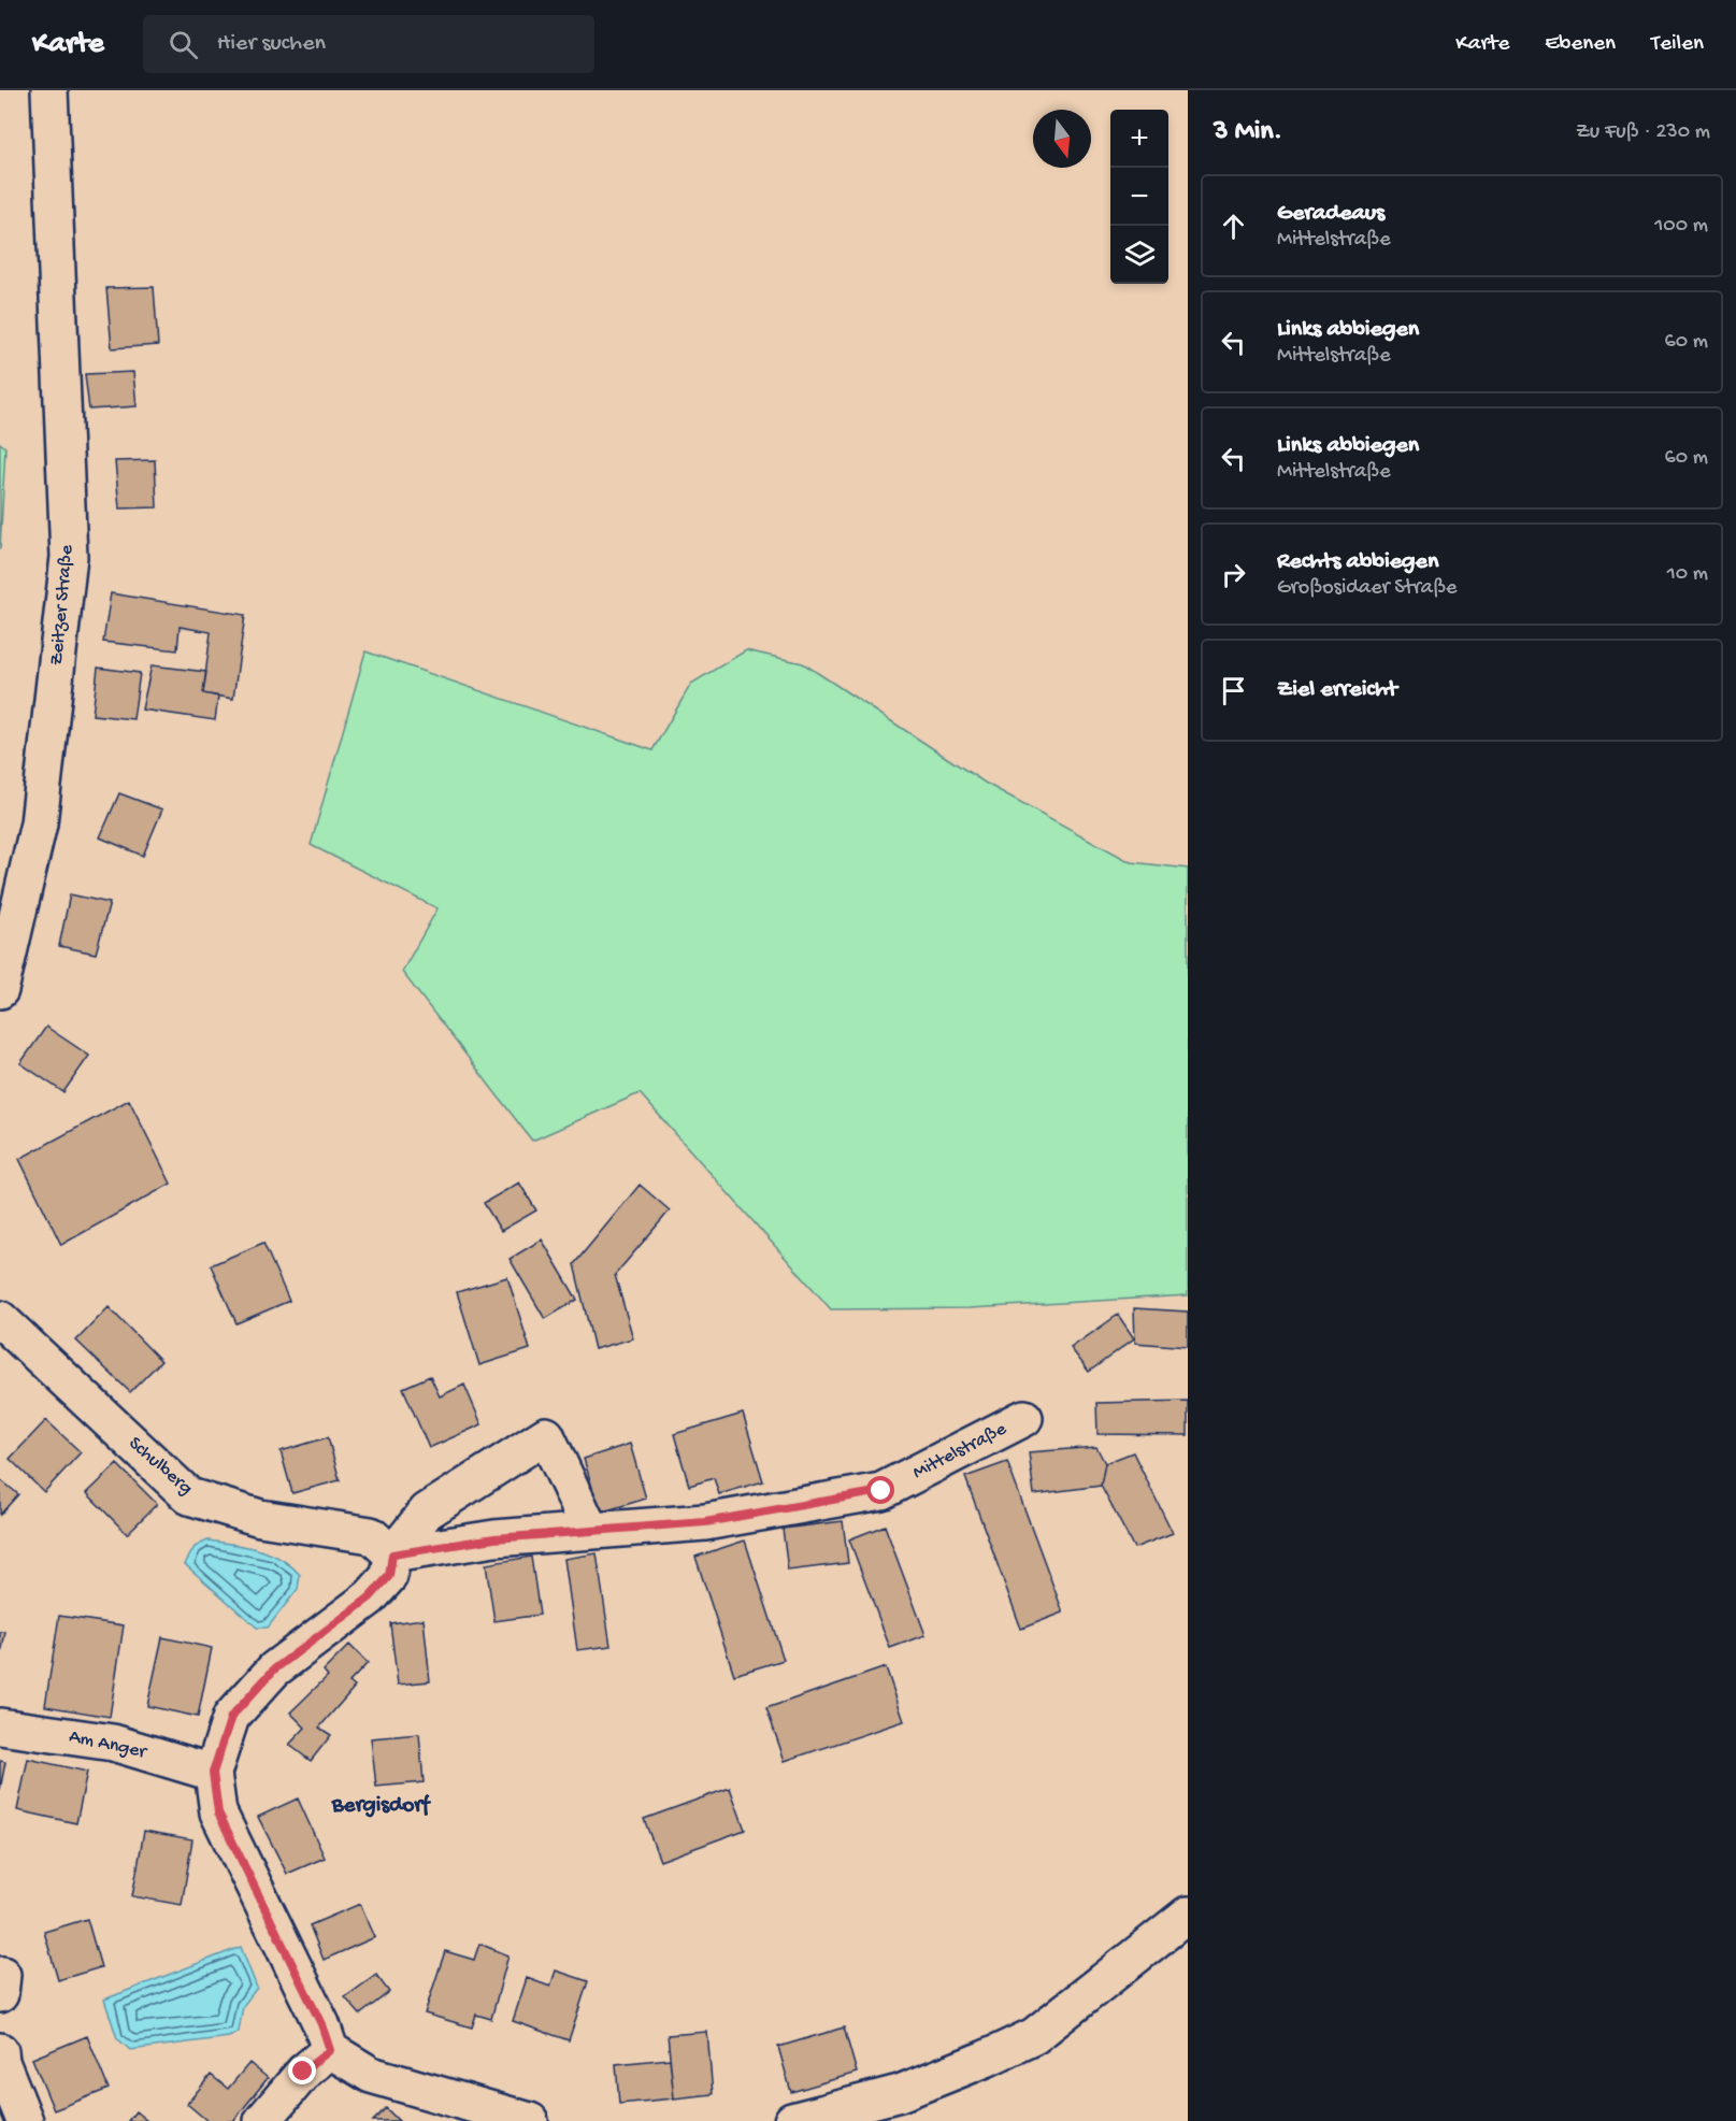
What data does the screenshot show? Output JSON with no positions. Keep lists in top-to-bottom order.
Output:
{
  "streets": {
    "street": [
      "Zeitzer Straße",
      "Mittelstraße",
      "Schulberg",
      "Am Anger"
    ]
  },
  "crossings": [
    ["Mittelstraße", "Schulberg"]
  ],
  "districts": ["Bergisdorf"],
  "north": "bottom",
  "page": {
    "header": "Karte",
    "search": "Hier suchen",
    "nav": ["Karte", "Ebenen", "Teilen"],
    "heading": ["3 Min.", "Zu Fuß · 230 m"],
    "map_buttons": ["+", "−"],
    "list": [
      ["Geradeaus", "Mittelstraße", "100 m"],
      ["Links abbiegen", "Mittelstraße", "60 m"],
      ["Links abbiegen", "Mittelstraße", "60 m"],
      ["Rechts abbiegen", "Großosidaer Straße", "10 m"],
      "Ziel erreicht"
    ]
  }
}
